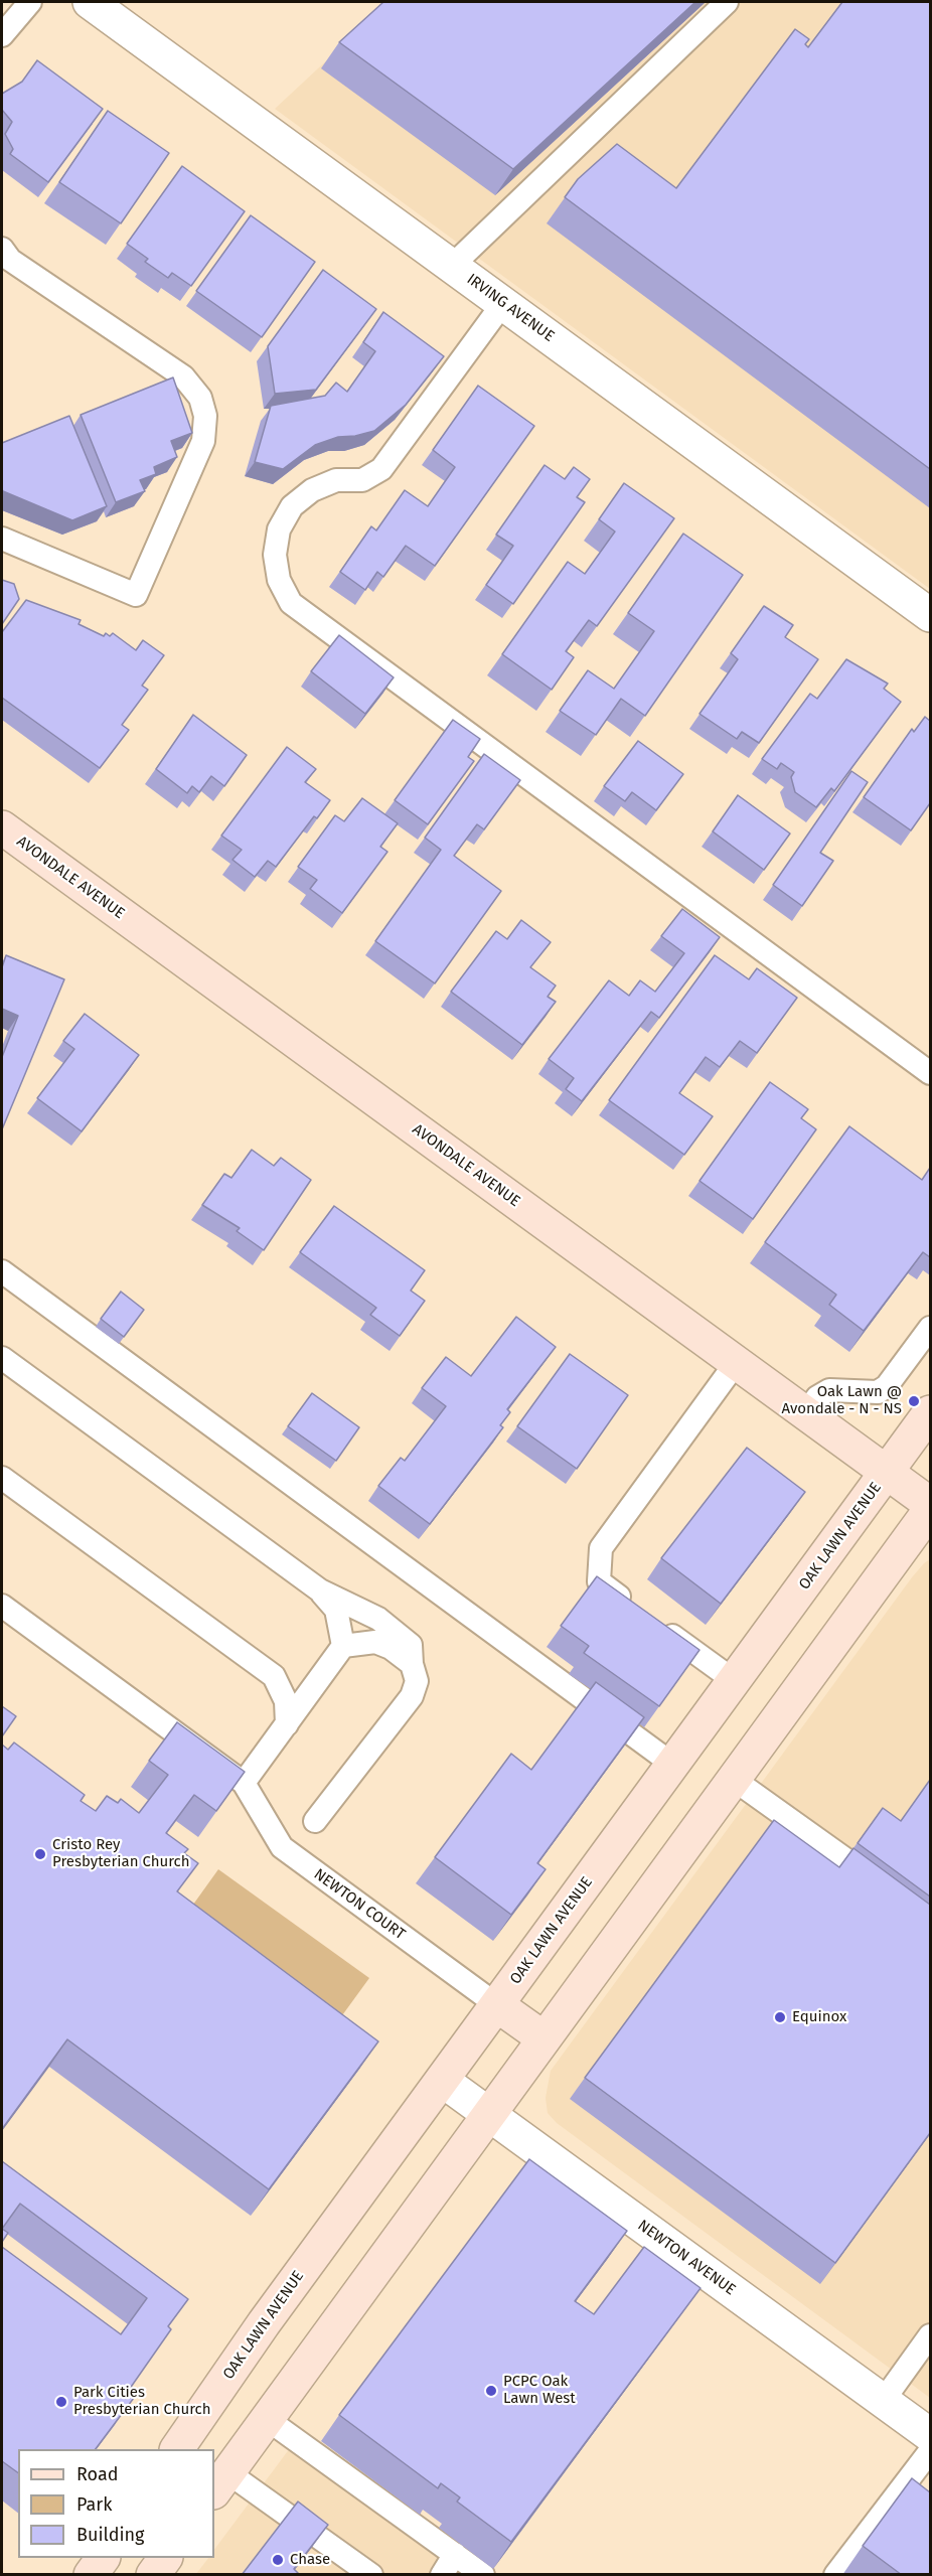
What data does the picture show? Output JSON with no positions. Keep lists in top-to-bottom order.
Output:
{
  "streets": {
    "main road": ["AVONDALE AVENUE", "OAK LAWN AVENUE"],
    "street": ["IRVING AVENUE", "NEWTON AVENUE"],
    "lane": ["NEWTON COURT"]
  },
  "crossings": [
    ["AVONDALE AVENUE", "OAK LAWN AVENUE"],
    ["OAK LAWN AVENUE", "NEWTON COURT"],
    ["OAK LAWN AVENUE", "NEWTON AVENUE"]
  ],
  "places": [
    "Oak Lawn @ Avondale - N - NS",
    "Cristo Rey Presbyterian Church",
    "Equinox",
    "PCPC Oak Lawn West",
    "Park Cities Presbyterian Church",
    "Chase"
  ],
  "legend": ["Road", "Park", "Building"]
}
